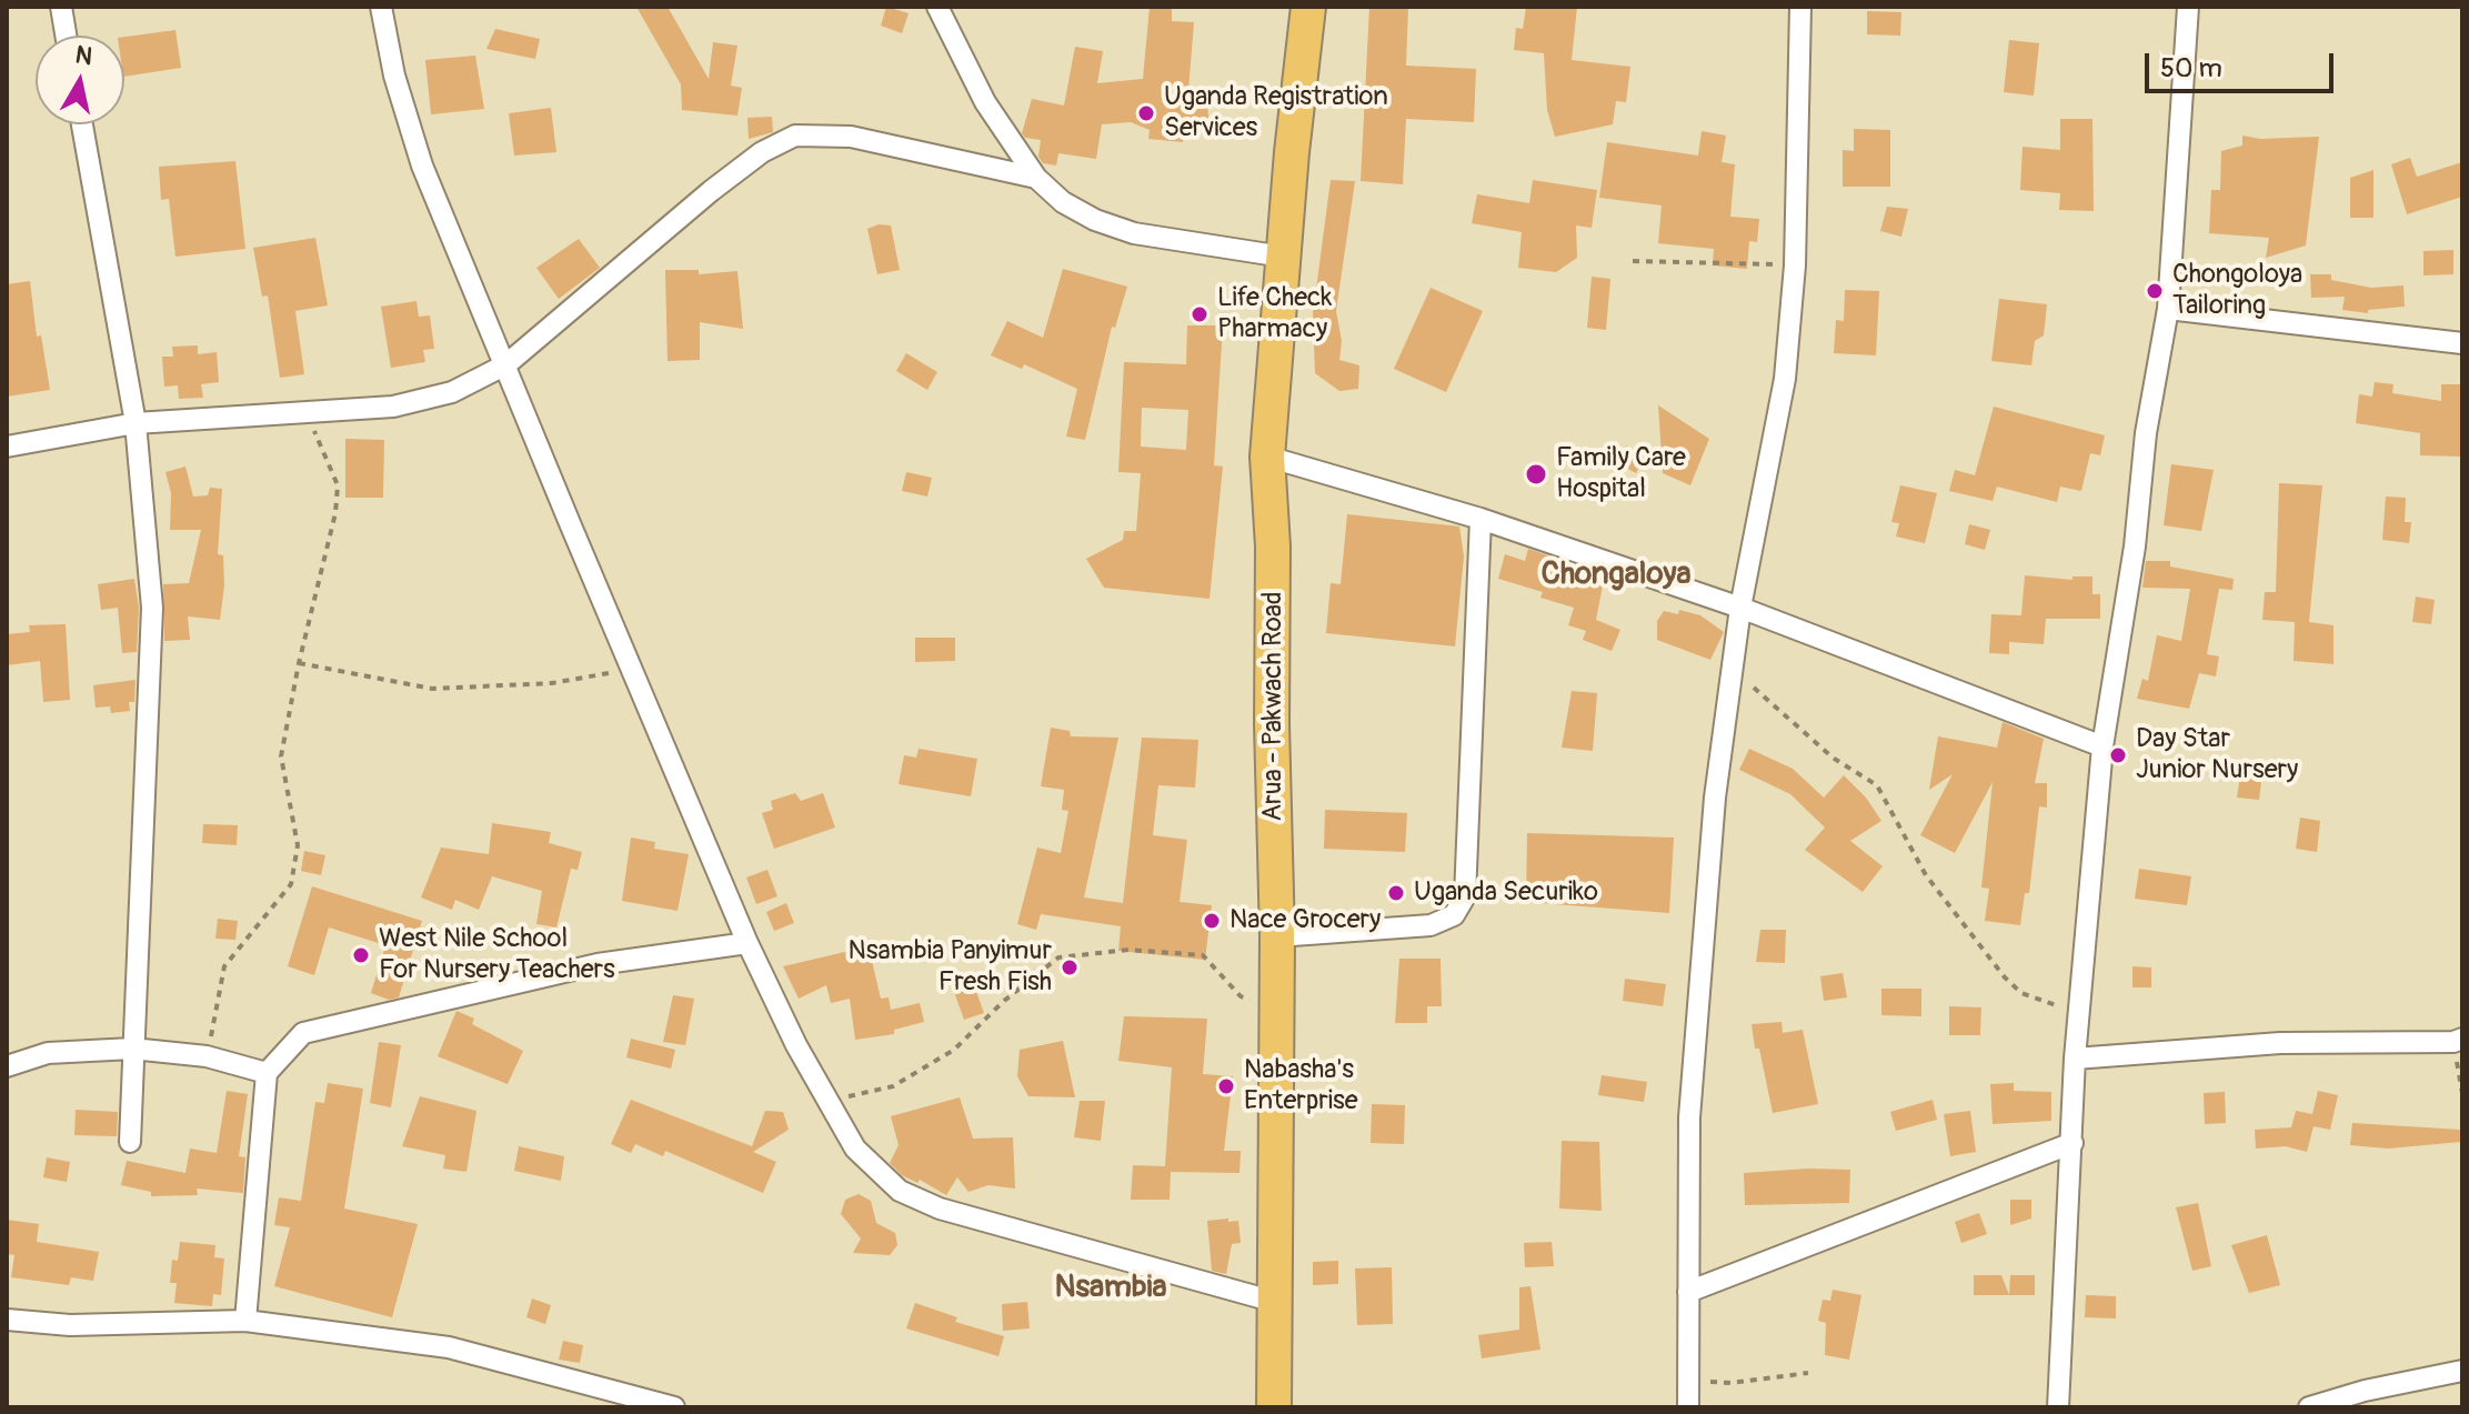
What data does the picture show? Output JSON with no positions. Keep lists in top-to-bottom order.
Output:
{
  "streets": {
    "main road": ["Arua - Pakwach Road"]
  },
  "districts": ["Chongaloya", "Nsambia"],
  "places": [
    "Uganda Registration Services",
    "Chongoloya Tailoring",
    "Life Check Pharmacy",
    "Family Care Hospital",
    "Day Star Junior Nursery",
    "Uganda Securiko",
    "Nace Grocery",
    "West Nile School For Nursery Teachers",
    "Nsambia Panyimur Fresh Fish",
    "Nabasha's Enterprise"
  ],
  "scale_bar": "50 m",
  "north": "top"
}
